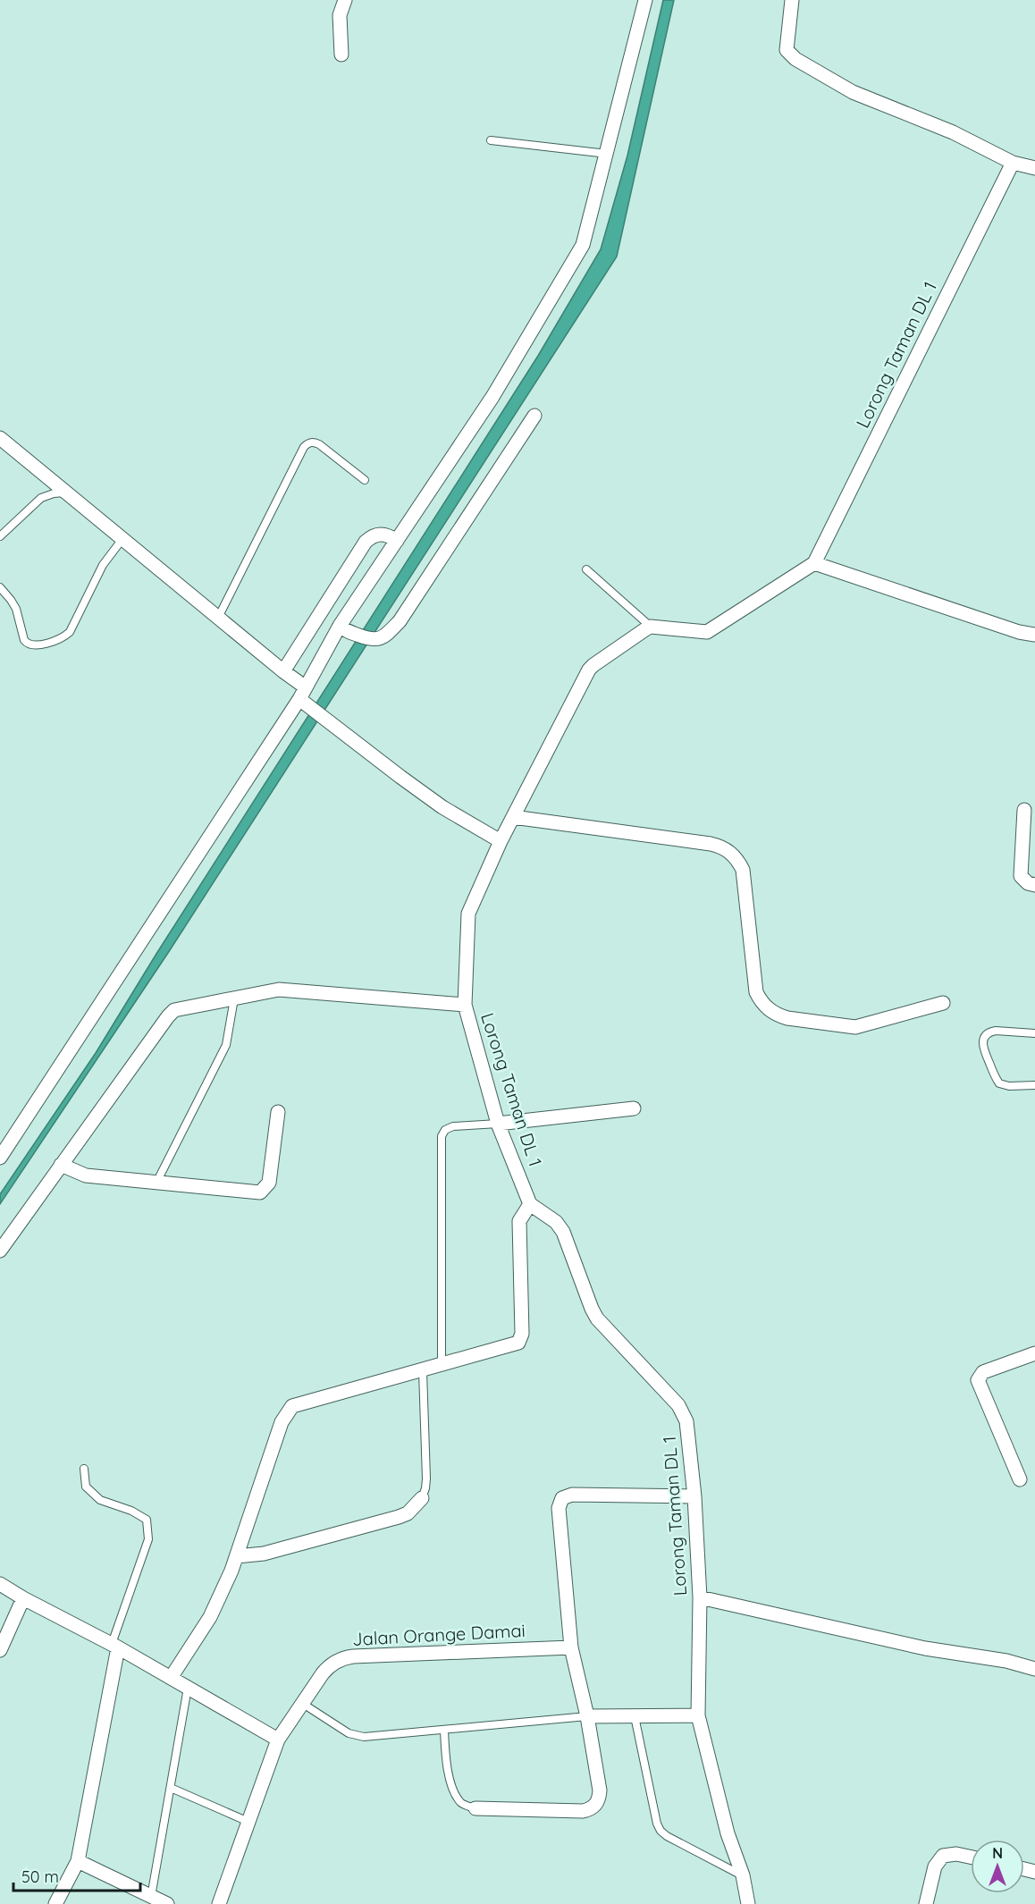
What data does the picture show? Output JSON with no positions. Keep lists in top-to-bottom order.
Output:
{
  "streets": {
    "street": ["Lorong Taman DL 1", "Jalan Orange Damai"]
  },
  "scale_bar": "50 m",
  "north": "top"
}
